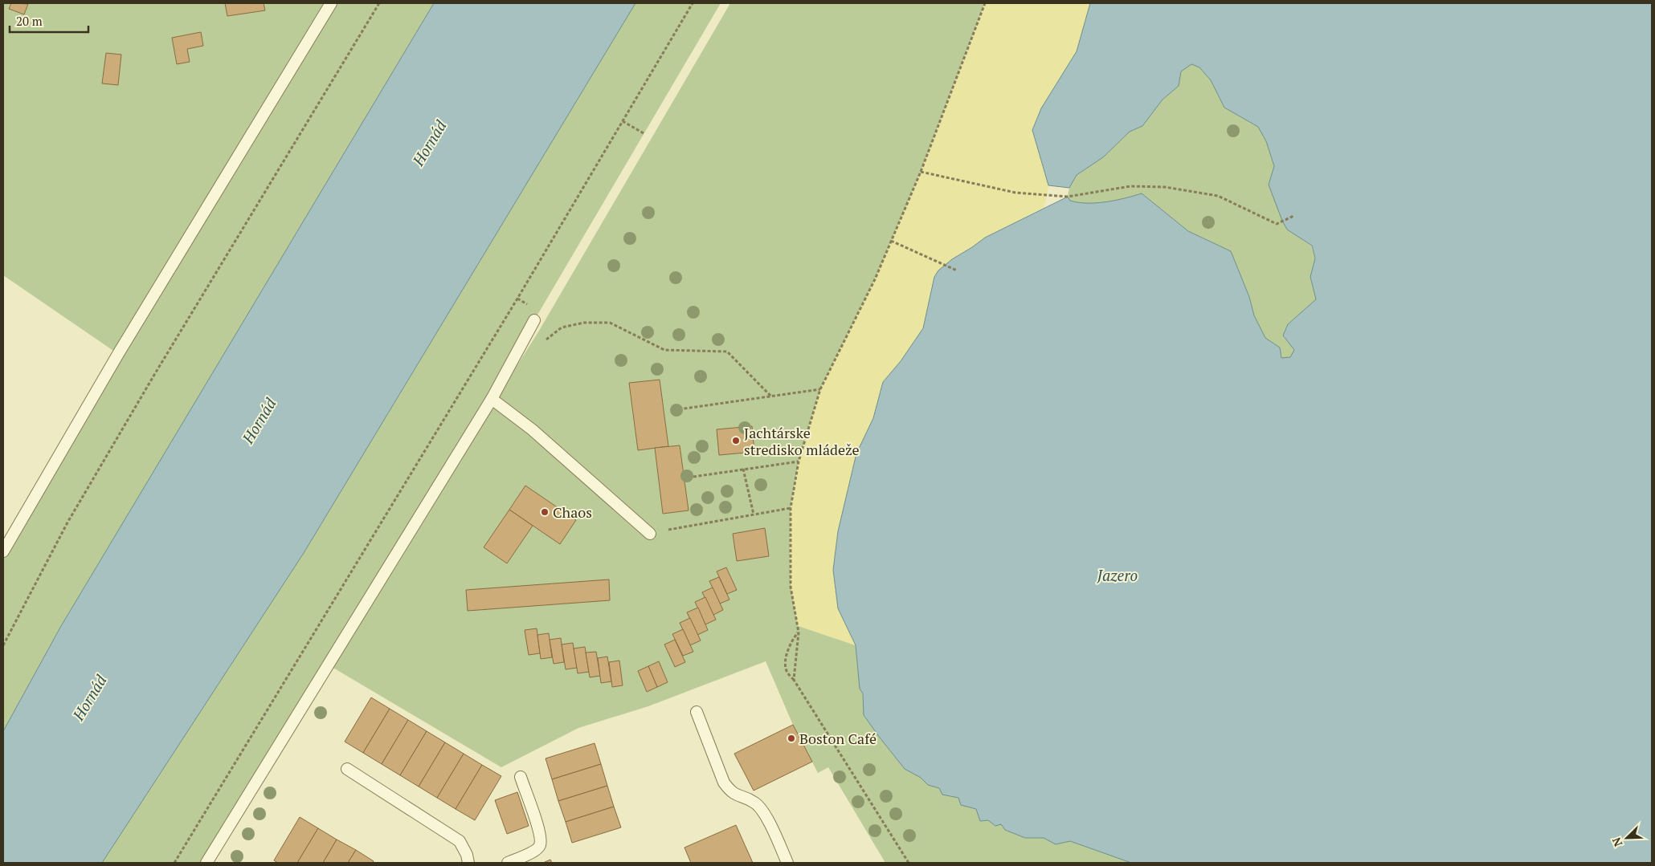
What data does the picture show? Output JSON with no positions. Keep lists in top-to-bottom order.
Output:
{
  "water": ["Hornád", "Jazero"],
  "places": ["Jachtárske stredisko mládeže", "Chaos", "Boston Café"],
  "scale_bar": "20 m",
  "north": "bottom left"
}
